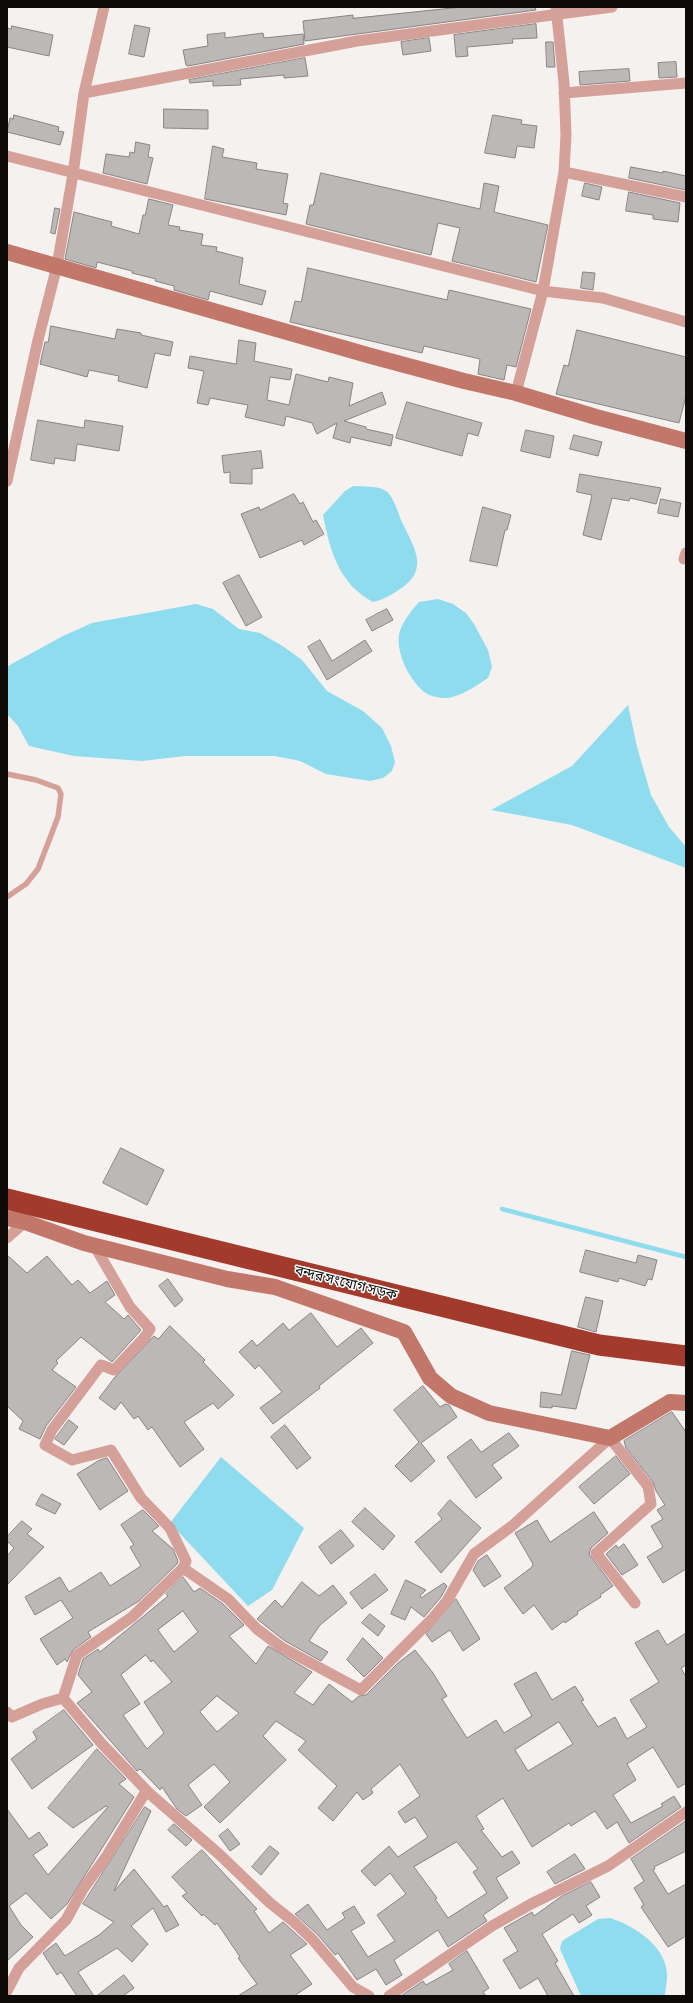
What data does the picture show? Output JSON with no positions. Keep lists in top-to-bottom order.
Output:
{
  "streets": {
    "highway": ["বন্দর সংযোগ সড়ক"]
  }
}
